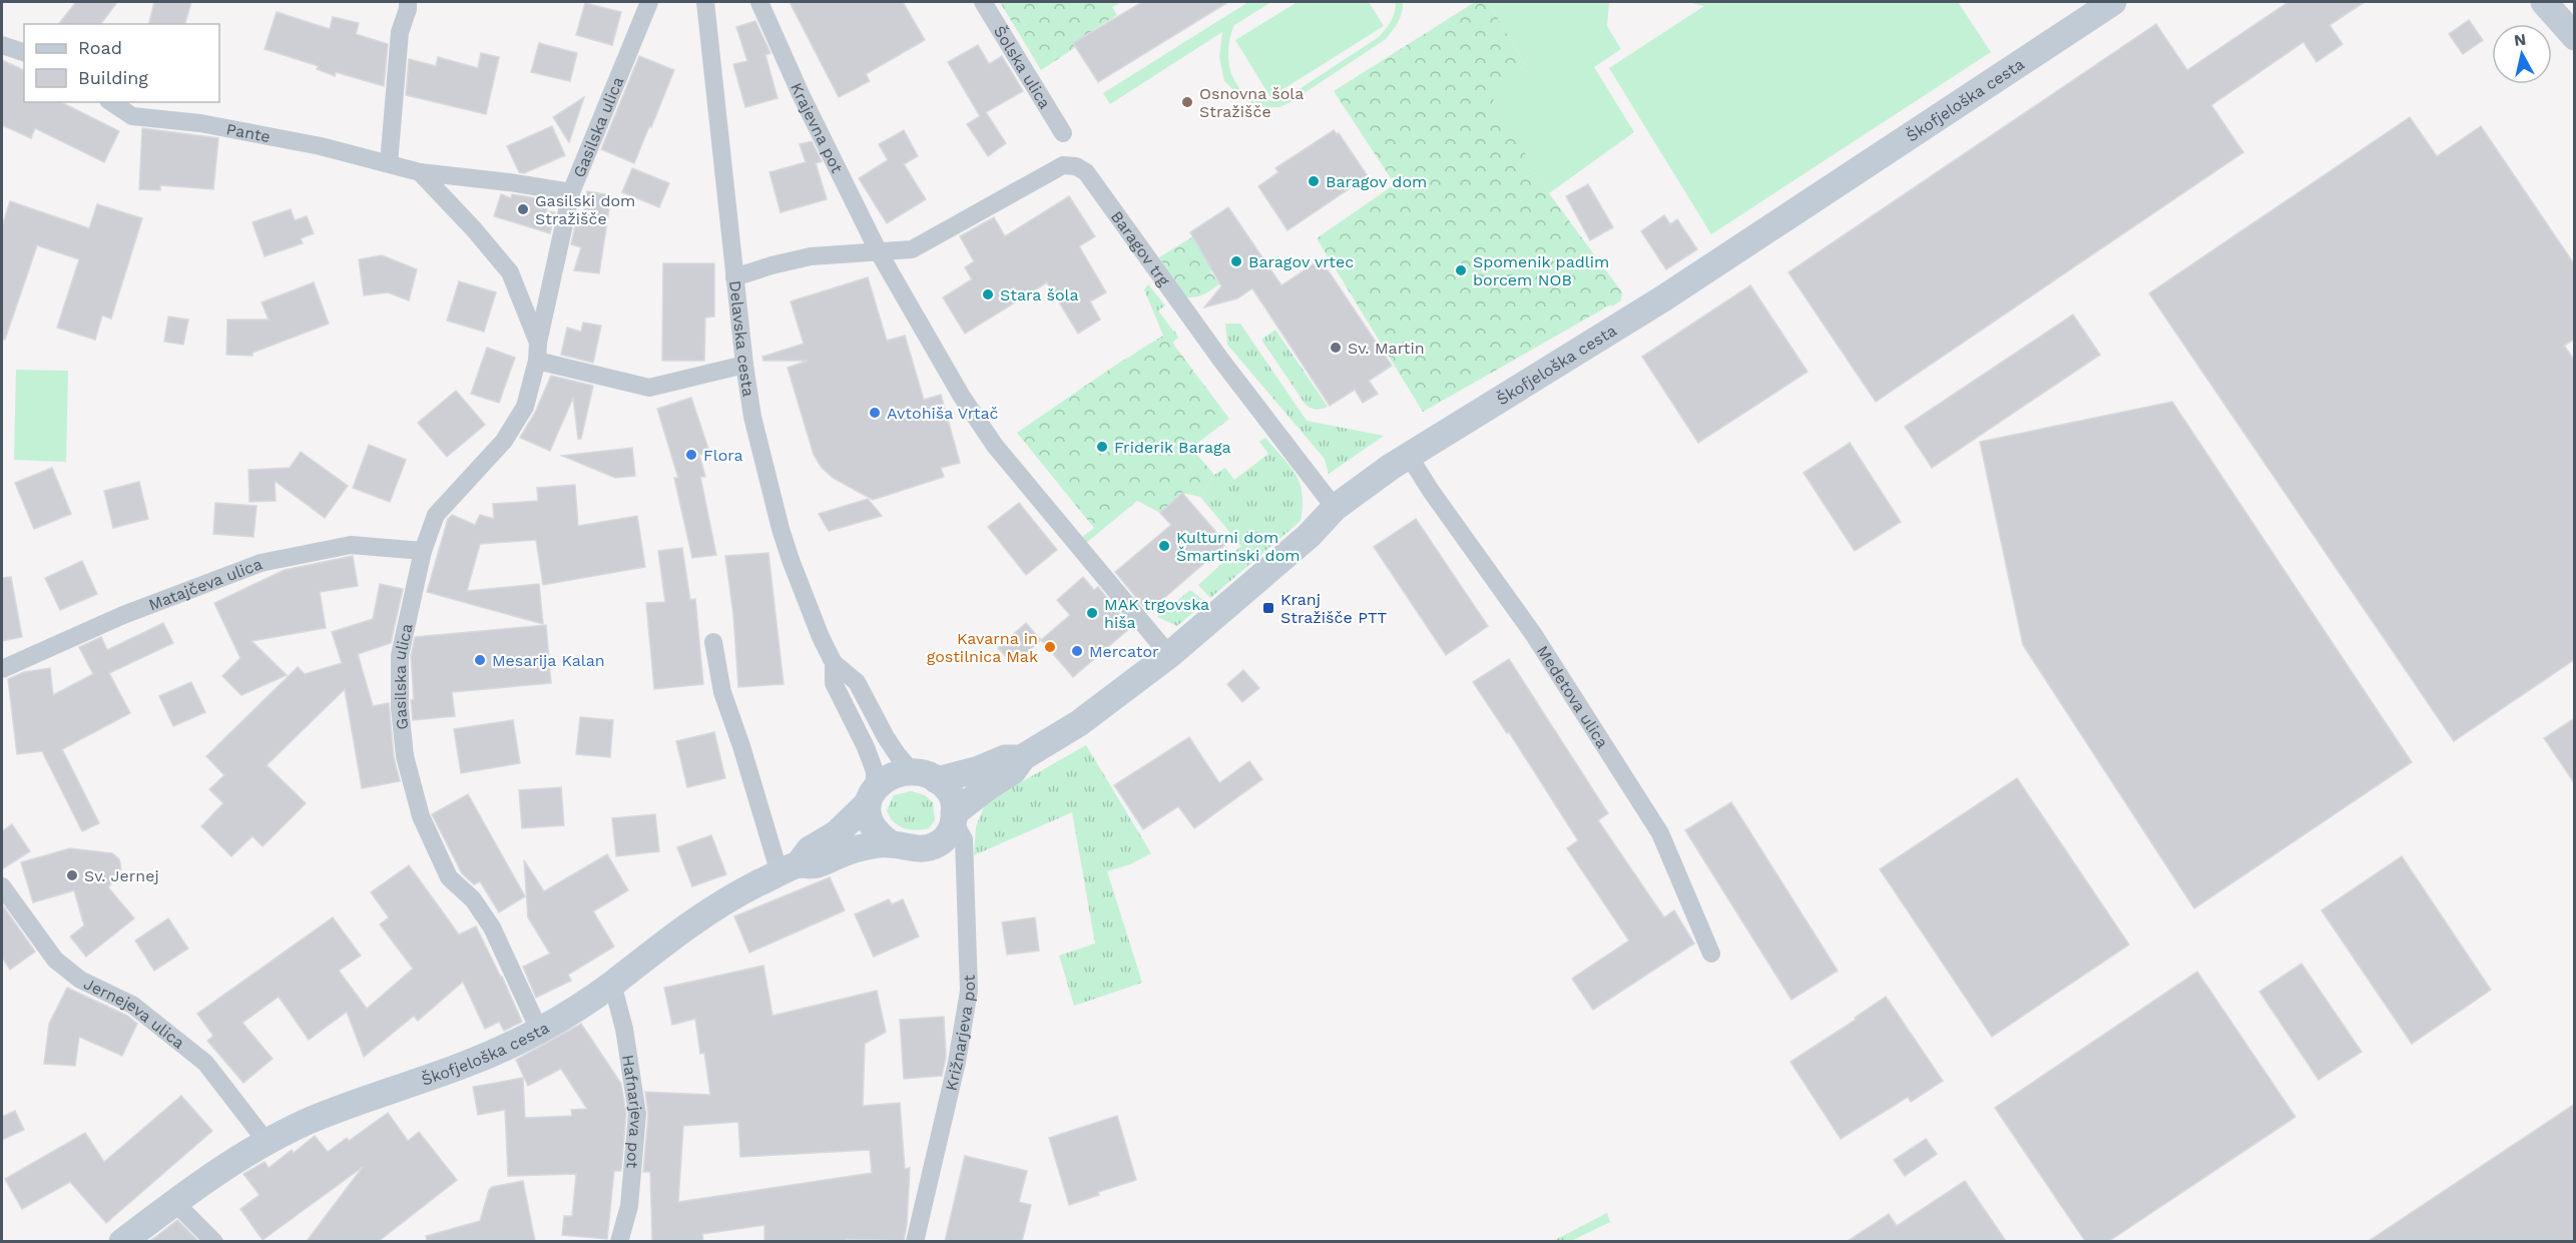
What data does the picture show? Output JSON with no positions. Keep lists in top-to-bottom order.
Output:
{
  "streets": {
    "street": [
      "Šolska ulica",
      "Škofjeloška cesta",
      "Gasilska ulica",
      "Krajevna pot",
      "Pante",
      "Baragov trg",
      "Delavska cesta",
      "Matajčeva ulica",
      "Medetova ulica",
      "Jernejeva ulica",
      "Križnarjeva pot",
      "Hafnarjeva pot"
    ]
  },
  "crossings": [
    ["Škofjeloška cesta", "Gasilska ulica"],
    ["Škofjeloška cesta", "Baragov trg"],
    ["Škofjeloška cesta", "Delavska cesta"],
    ["Škofjeloška cesta", "Medetova ulica"],
    ["Škofjeloška cesta", "Jernejeva ulica"],
    ["Škofjeloška cesta", "Križnarjeva pot"],
    ["Škofjeloška cesta", "Hafnarjeva pot"],
    ["Gasilska ulica", "Pante"],
    ["Gasilska ulica", "Matajčeva ulica"],
    ["Krajevna pot", "Baragov trg"],
    ["Baragov trg", "Delavska cesta"],
    ["Delavska cesta", "Križnarjeva pot"]
  ],
  "places": {
    "other": [
      "Osnovna šola Stražišče",
      "Baragov dom",
      "Gasilski dom Stražišče",
      "Baragov vrtec",
      "Spomenik padlim borcem NOB",
      "Stara šola",
      "Sv. Martin",
      "Avtohiša Vrtač",
      "Friderik Baraga",
      "Flora",
      "Kulturni dom Šmartinski dom",
      "MAK trgovska hiša",
      "Kavarna in gostilnica Mak",
      "Mercator",
      "Mesarija Kalan",
      "Sv. Jernej"
    ],
    "transit": ["Kranj Stražišče PTT"]
  },
  "legend": ["Road", "Building"],
  "north": "top"
}
